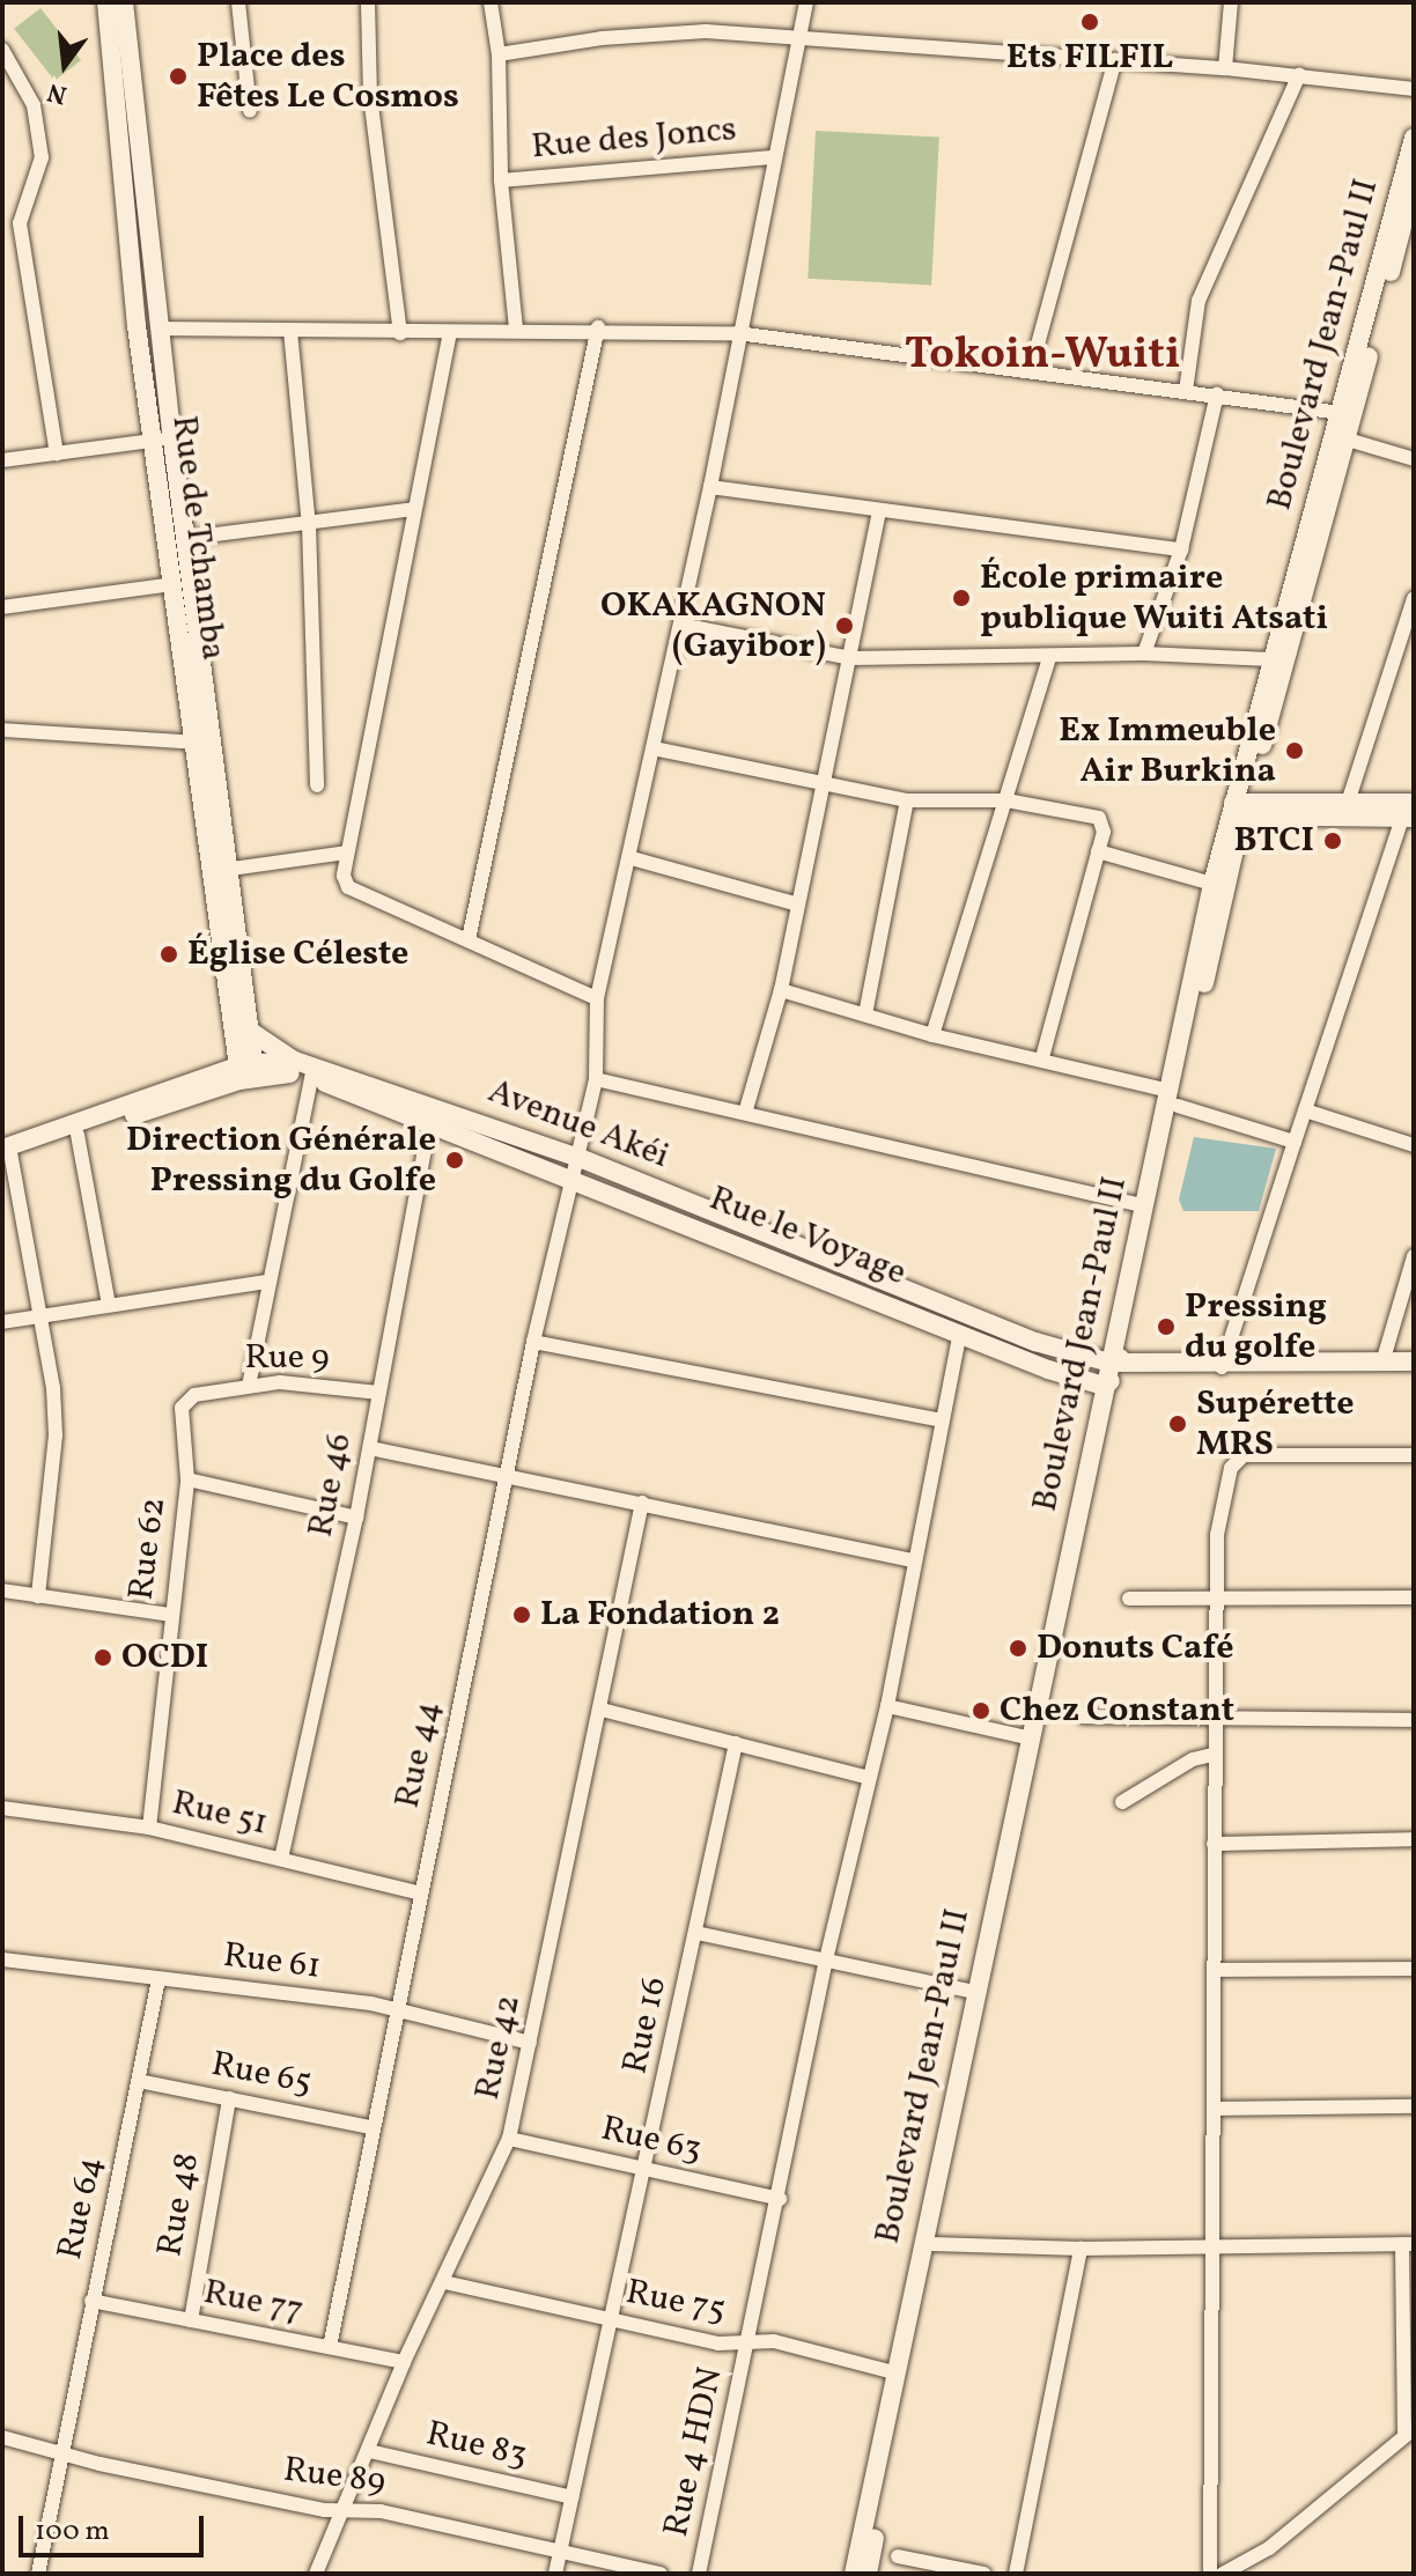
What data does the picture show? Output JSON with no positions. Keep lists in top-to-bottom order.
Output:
{
  "streets": {
    "main road": [
      "Boulevard Jean-Paul II",
      "Rue de Tchamba",
      "Avenue Akéi",
      "Rue le Voyage"
    ],
    "street": [
      "Rue des Joncs",
      "Rue 9",
      "Rue 46",
      "Rue 62",
      "Rue 44",
      "Rue 51",
      "Rue 61",
      "Rue 16",
      "Rue 42",
      "Rue 65",
      "Rue 63",
      "Rue 48",
      "Rue 64",
      "Rue 77",
      "Rue 75",
      "Rue 83",
      "Rue 4 HDN",
      "Rue 89"
    ]
  },
  "crossings": [
    ["Rue des Joncs", "Rue 44"],
    ["Boulevard Jean-Paul II", "Avenue Akéi"],
    ["Boulevard Jean-Paul II", "Rue le Voyage"],
    ["Boulevard Jean-Paul II", "Rue 75"],
    ["Avenue Akéi", "Rue le Voyage"],
    ["Avenue Akéi", "Rue 46"],
    ["Avenue Akéi", "Rue 44"],
    ["Rue le Voyage", "Rue 46"],
    ["Rue le Voyage", "Rue 44"],
    ["Rue le Voyage", "Rue 4 HDN"],
    ["Rue 9", "Rue 46"],
    ["Rue 9", "Rue 62"],
    ["Rue 46", "Rue 51"],
    ["Rue 62", "Rue 51"],
    ["Rue 44", "Rue 51"],
    ["Rue 44", "Rue 61"],
    ["Rue 44", "Rue 65"],
    ["Rue 44", "Rue 77"],
    ["Rue 61", "Rue 42"],
    ["Rue 61", "Rue 64"],
    ["Rue 16", "Rue 63"],
    ["Rue 16", "Rue 75"],
    ["Rue 16", "Rue 83"],
    ["Rue 16", "Rue 89"],
    ["Rue 42", "Rue 63"],
    ["Rue 42", "Rue 77"],
    ["Rue 42", "Rue 75"],
    ["Rue 42", "Rue 83"],
    ["Rue 42", "Rue 89"],
    ["Rue 65", "Rue 48"],
    ["Rue 65", "Rue 64"],
    ["Rue 63", "Rue 4 HDN"],
    ["Rue 48", "Rue 77"],
    ["Rue 64", "Rue 77"],
    ["Rue 64", "Rue 89"],
    ["Rue 75", "Rue 4 HDN"]
  ],
  "districts": ["Tokoin-Wuiti"],
  "places": [
    "Ets FILFIL",
    "Place des Fêtes Le Cosmos",
    "École primaire publique Wuiti Atsati",
    "OKAKAGNON (Gayibor)",
    "Ex Immeuble Air Burkina",
    "BTCI",
    "Église Céleste",
    "Direction Générale Pressing du Golfe",
    "Pressing du golfe",
    "Supérette MRS",
    "La Fondation 2",
    "Donuts Café",
    "OCDI",
    "Chez Constant"
  ],
  "scale_bar": "100 m",
  "north": "bottom"
}
